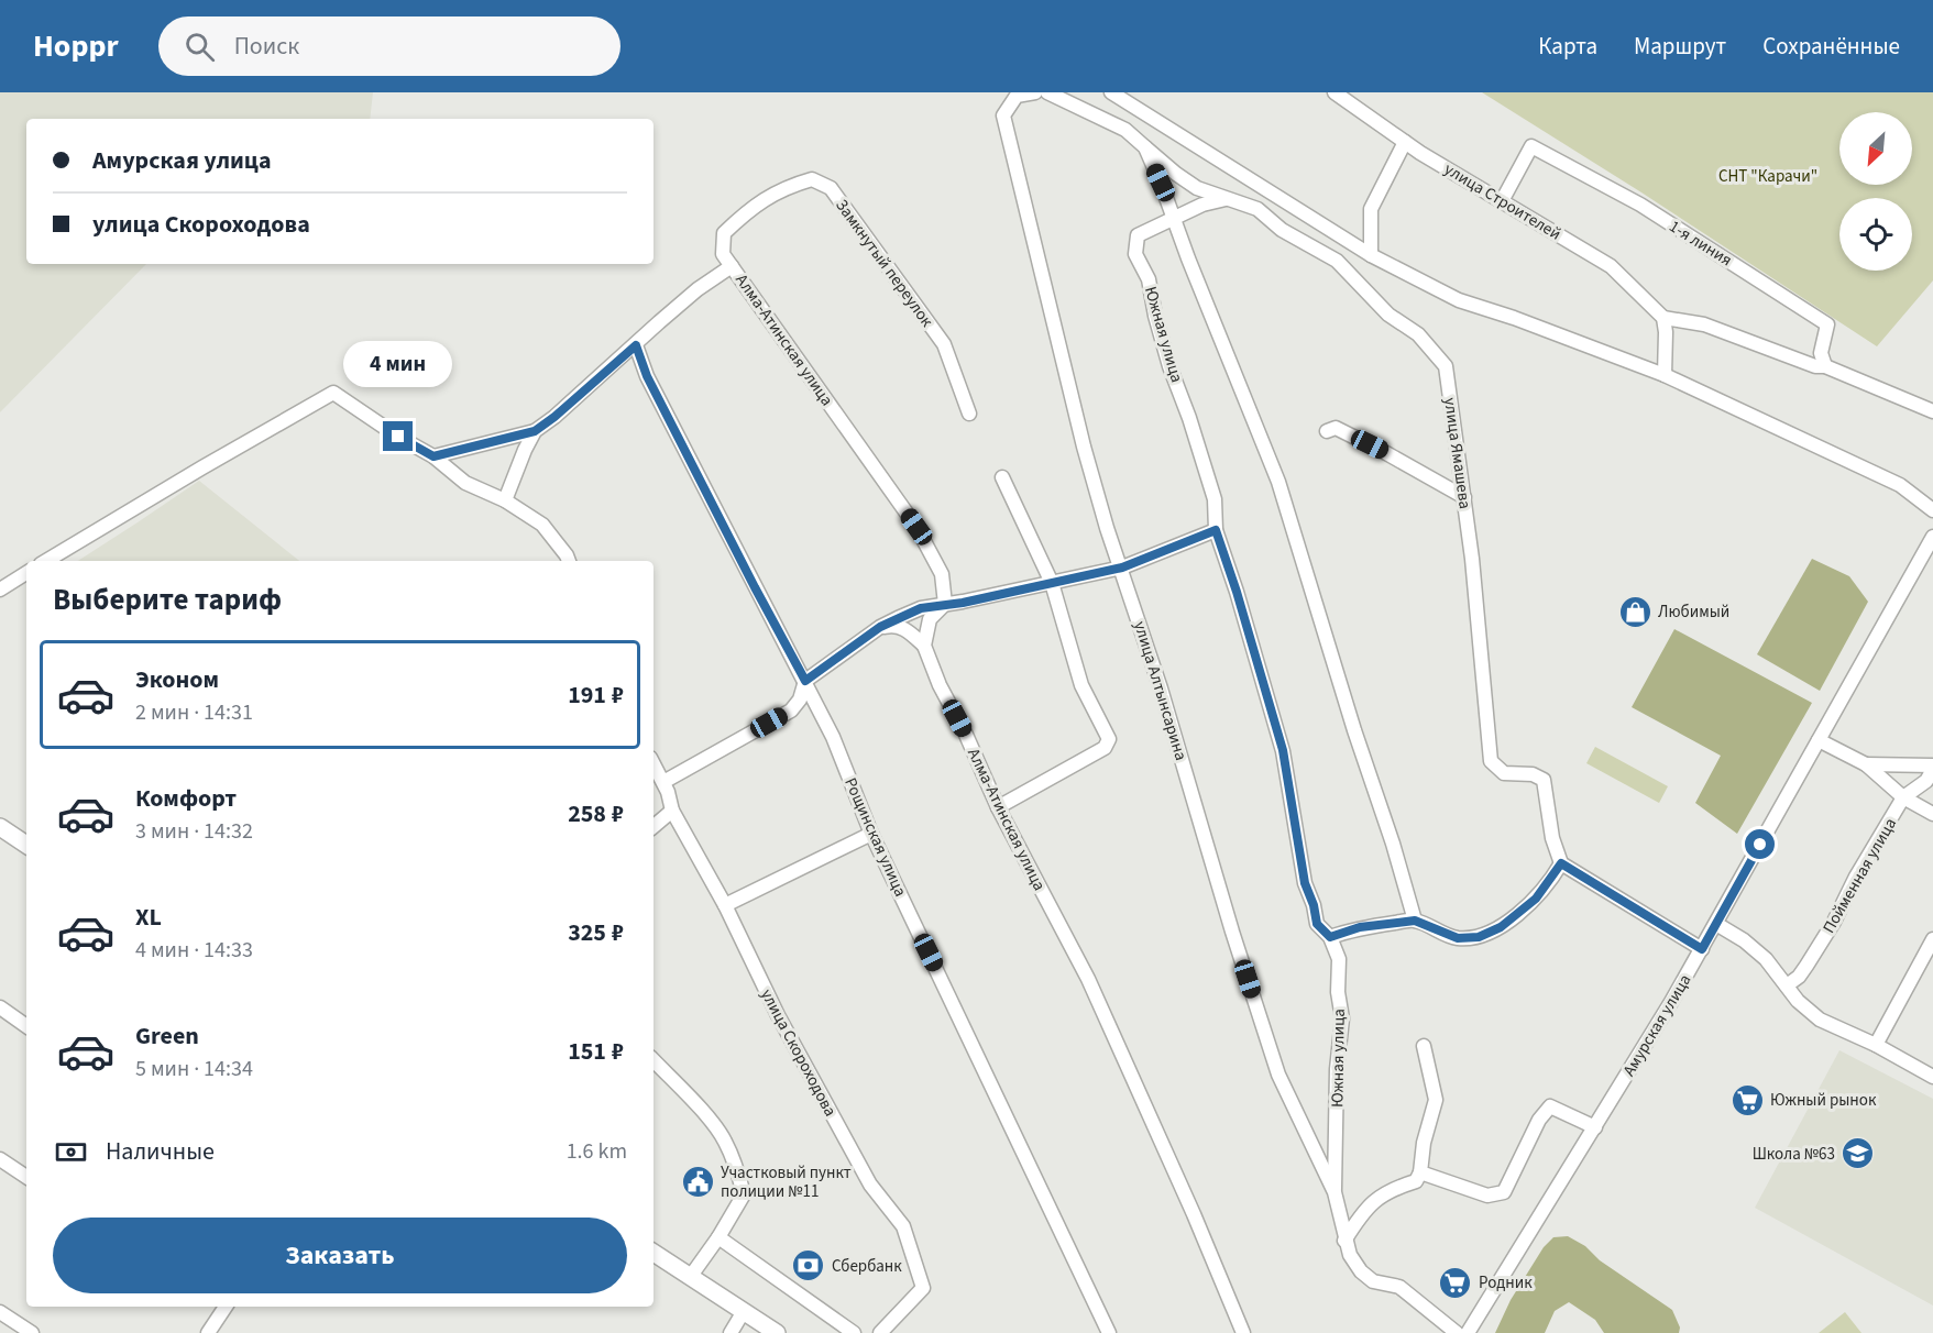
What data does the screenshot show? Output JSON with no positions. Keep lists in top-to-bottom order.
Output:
{
  "streets": {
    "street": [
      "улица Строителей",
      "1-я линия",
      "Замкнутый переулок",
      "Южная улица",
      "Алма-Атинская улица",
      "улица Ямашева",
      "улица Алтынсарина",
      "Рощинская улица",
      "Пойменная улица",
      "Амурская улица",
      "улица Скороходова"
    ]
  },
  "crossings": [
    ["улица Строителей", "1-я линия"],
    ["Замкнутый переулок", "Алма-Атинская улица"],
    ["Южная улица", "улица Алтынсарина"]
  ],
  "parks": ["СНТ \"Карачи\""],
  "places": {
    "shop": ["Любимый"],
    "supermarket": ["Южный рынок", "Родник"],
    "school or university": ["Школа №63"],
    "public building": ["Участковый пункт полиции №11"],
    "bank": ["Сбербанк"]
  },
  "north": "bottom left",
  "page": {
    "header": "Hoppr",
    "search": "Поиск",
    "nav": ["Карта", "Маршрут", "Сохранённые"],
    "banner": ["Амурская улица", "улица Скороходова"],
    "bubble": "4 мин",
    "heading": "Выберите тариф",
    "list": [
      {
        "name": "Эконом",
        "note": "2 мин · 14:31",
        "value": "191 ₽"
      },
      {
        "name": "Комфорт",
        "note": "3 мин · 14:32",
        "value": "258 ₽"
      },
      {
        "name": "XL",
        "note": "4 мин · 14:33",
        "value": "325 ₽"
      },
      {
        "name": "Green",
        "note": "5 мин · 14:34",
        "value": "151 ₽"
      }
    ],
    "pay": ["Наличные", "1.6 km"],
    "buttons": "Заказать"
  }
}
